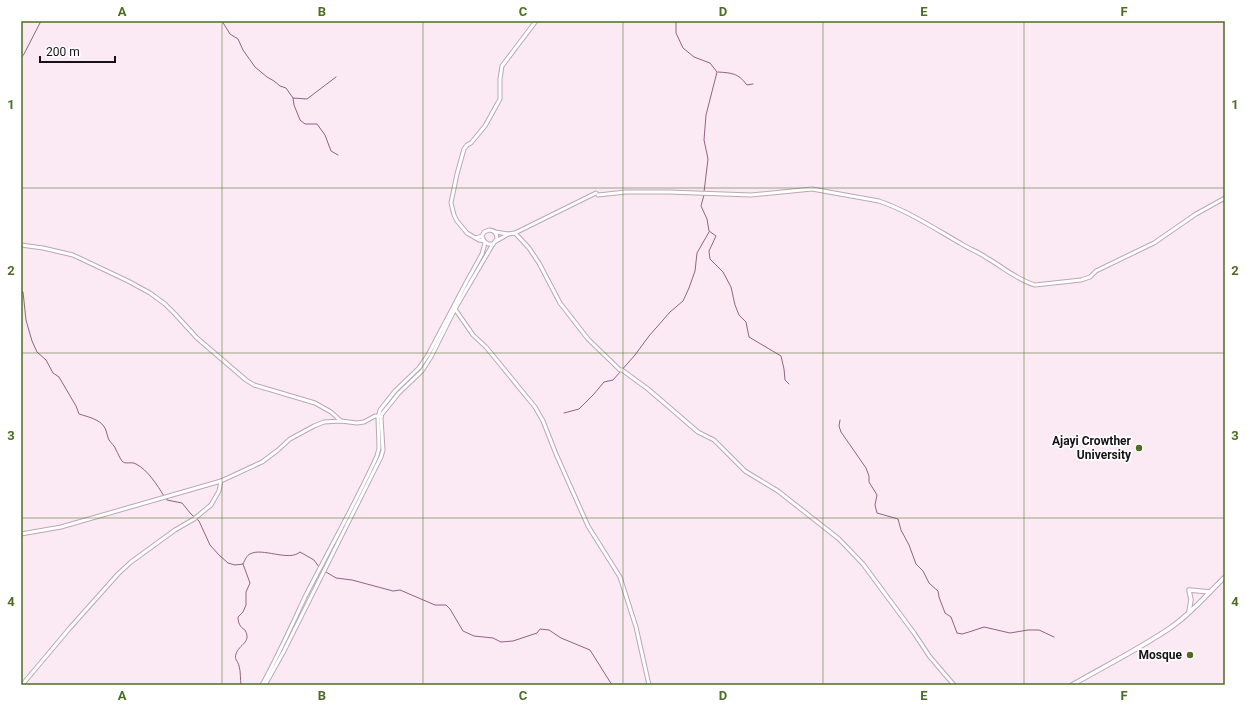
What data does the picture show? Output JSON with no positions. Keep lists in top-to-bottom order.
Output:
{
  "places": ["Ajayi Crowther University", "Mosque"],
  "scale_bar": "200 m",
  "grid": {
    "columns": [
      "A",
      "B",
      "C",
      "D",
      "E",
      "F"
    ],
    "rows": [
      "1",
      "2",
      "3",
      "4"
    ]
  }
}
